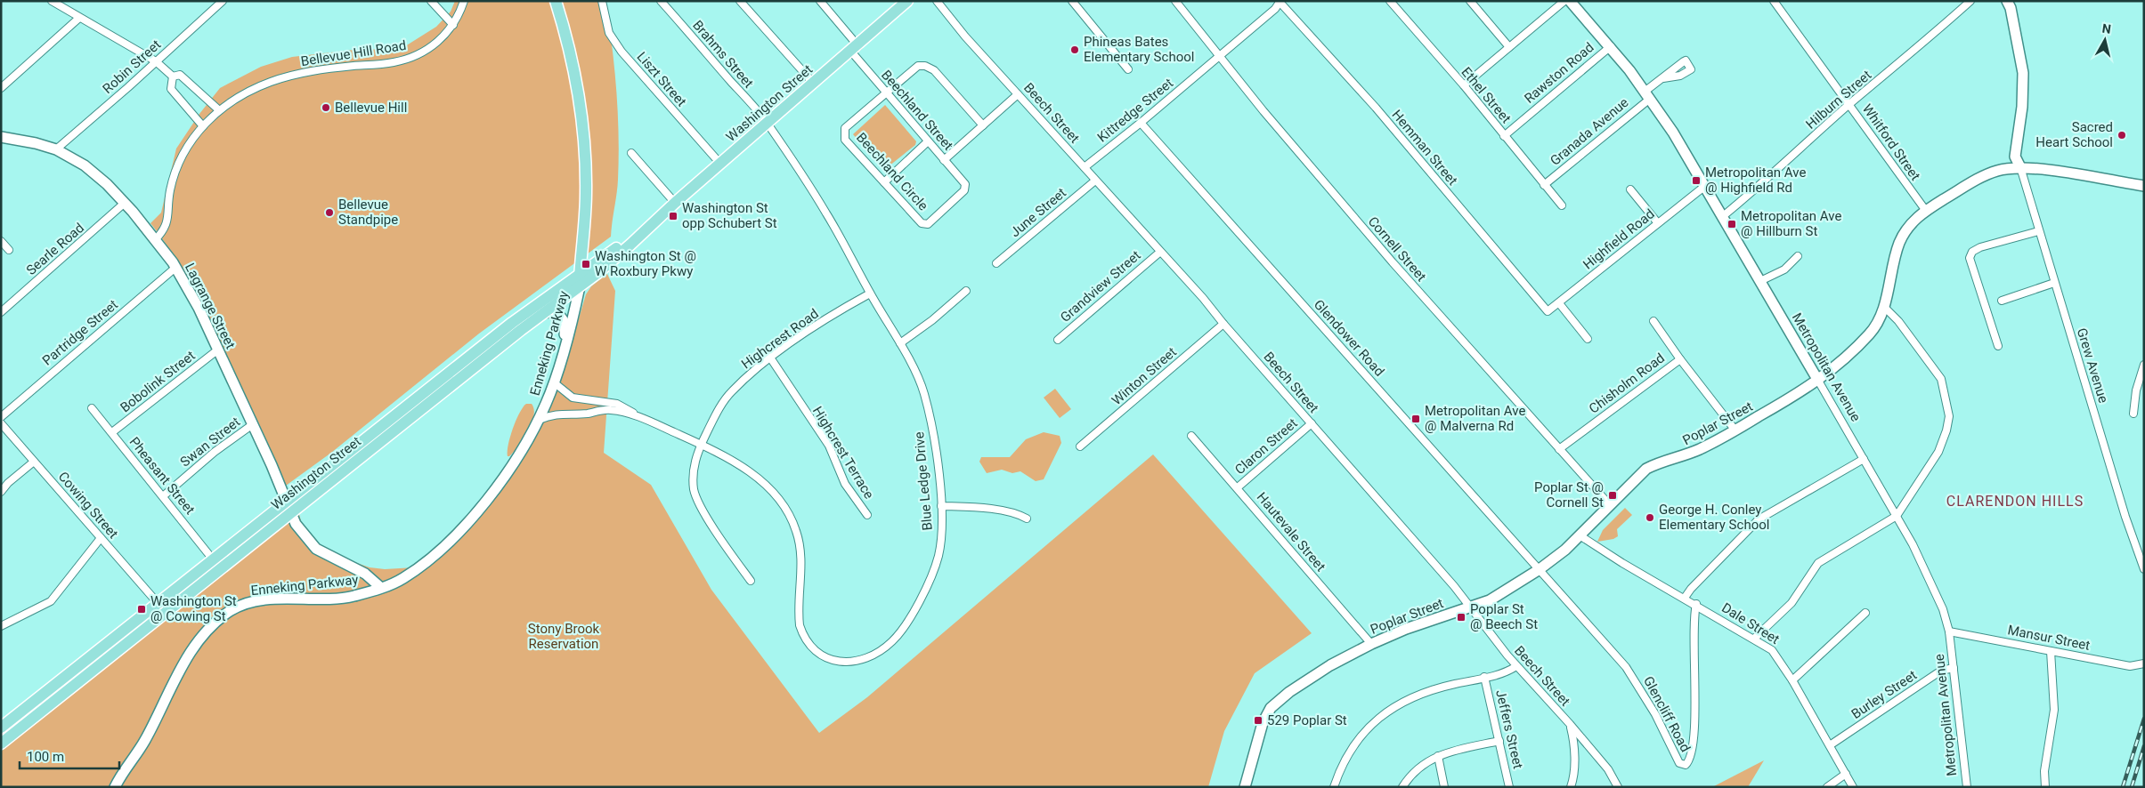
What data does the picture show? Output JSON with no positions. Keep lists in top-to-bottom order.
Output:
{
  "streets": {
    "main road": ["Washington Street"],
    "street": [
      "Bellevue Hill Road",
      "Brahms Street",
      "Robin Street",
      "Rawston Road",
      "Liszt Street",
      "Ethel Street",
      "Hilburn Street",
      "Beechland Street",
      "Kittredge Street",
      "Beech Street",
      "Granada Avenue",
      "Whitford Street",
      "Hemman Street",
      "Beechland Circle",
      "June Street",
      "Highfield Road",
      "Searle Road",
      "Cornell Street",
      "Grandview Street",
      "Lagrange Street",
      "Partridge Street",
      "Glendower Road",
      "Highcrest Road",
      "Enneking Parkway",
      "Grew Avenue",
      "Metropolitan Avenue",
      "Winton Street",
      "Bobolink Street",
      "Chisholm Road",
      "Poplar Street",
      "Swan Street",
      "Claron Street",
      "Highcrest Terrace",
      "Pheasant Street",
      "Blue Ledge Drive",
      "Cowing Street",
      "Hautevale Street",
      "Dale Street",
      "Mansur Street",
      "Burley Street",
      "Glencliff Road",
      "Jeffers Street"
    ]
  },
  "crossings": [
    ["Bellevue Hill Road", "Lagrange Street"],
    ["Brahms Street", "Washington Street"],
    ["Brahms Street", "Blue Ledge Drive"],
    ["Robin Street", "Lagrange Street"],
    ["Rawston Road", "Ethel Street"],
    ["Rawston Road", "Metropolitan Avenue"],
    ["Liszt Street", "Washington Street"],
    ["Ethel Street", "Granada Avenue"],
    ["Hilburn Street", "Whitford Street"],
    ["Hilburn Street", "Metropolitan Avenue"],
    ["Washington Street", "Beechland Street"],
    ["Washington Street", "Lagrange Street"],
    ["Washington Street", "Enneking Parkway"],
    ["Washington Street", "Pheasant Street"],
    ["Washington Street", "Blue Ledge Drive"],
    ["Washington Street", "Cowing Street"],
    ["Beechland Street", "Beechland Circle"],
    ["Kittredge Street", "Beech Street"],
    ["Kittredge Street", "Hemman Street"],
    ["Kittredge Street", "Cornell Street"],
    ["Kittredge Street", "Glendower Road"],
    ["Beech Street", "June Street"],
    ["Beech Street", "Grandview Street"],
    ["Beech Street", "Winton Street"],
    ["Beech Street", "Poplar Street"],
    ["Beech Street", "Claron Street"],
    ["Granada Avenue", "Metropolitan Avenue"],
    ["Whitford Street", "Poplar Street"],
    ["Hemman Street", "Highfield Road"],
    ["Highfield Road", "Metropolitan Avenue"],
    ["Searle Road", "Lagrange Street"],
    ["Cornell Street", "Chisholm Road"],
    ["Cornell Street", "Poplar Street"],
    ["Lagrange Street", "Partridge Street"],
    ["Lagrange Street", "Enneking Parkway"],
    ["Lagrange Street", "Bobolink Street"],
    ["Lagrange Street", "Swan Street"],
    ["Glendower Road", "Poplar Street"],
    ["Glendower Road", "Glencliff Road"],
    ["Highcrest Road", "Highcrest Terrace"],
    ["Highcrest Road", "Blue Ledge Drive"],
    ["Enneking Parkway", "Blue Ledge Drive"],
    ["Grew Avenue", "Poplar Street"],
    ["Metropolitan Avenue", "Poplar Street"],
    ["Metropolitan Avenue", "Mansur Street"],
    ["Metropolitan Avenue", "Burley Street"],
    ["Bobolink Street", "Pheasant Street"],
    ["Chisholm Road", "Poplar Street"],
    ["Poplar Street", "Hautevale Street"],
    ["Poplar Street", "Dale Street"],
    ["Poplar Street", "Glencliff Road"],
    ["Swan Street", "Pheasant Street"],
    ["Claron Street", "Hautevale Street"],
    ["Dale Street", "Burley Street"],
    ["Dale Street", "Glencliff Road"]
  ],
  "districts": ["CLARENDON HILLS"],
  "parks": ["Stony Brook Reservation"],
  "places": {
    "other": [
      "Phineas Bates Elementary School",
      "Bellevue Hill",
      "Sacred Heart School",
      "Bellevue Standpipe",
      "George H. Conley Elementary School"
    ],
    "transit": [
      "Metropolitan Ave @ Highfield Rd",
      "Washington St opp Schubert St",
      "Metropolitan Ave @ Hillburn St",
      "Washington St @ W Roxbury Pkwy",
      "Metropolitan Ave @ Malverna Rd",
      "Poplar St @ Cornell St",
      "Washington St @ Cowing St",
      "Poplar St @ Beech St",
      "529 Poplar St"
    ]
  },
  "scale_bar": "100 m",
  "north": "top"
}
